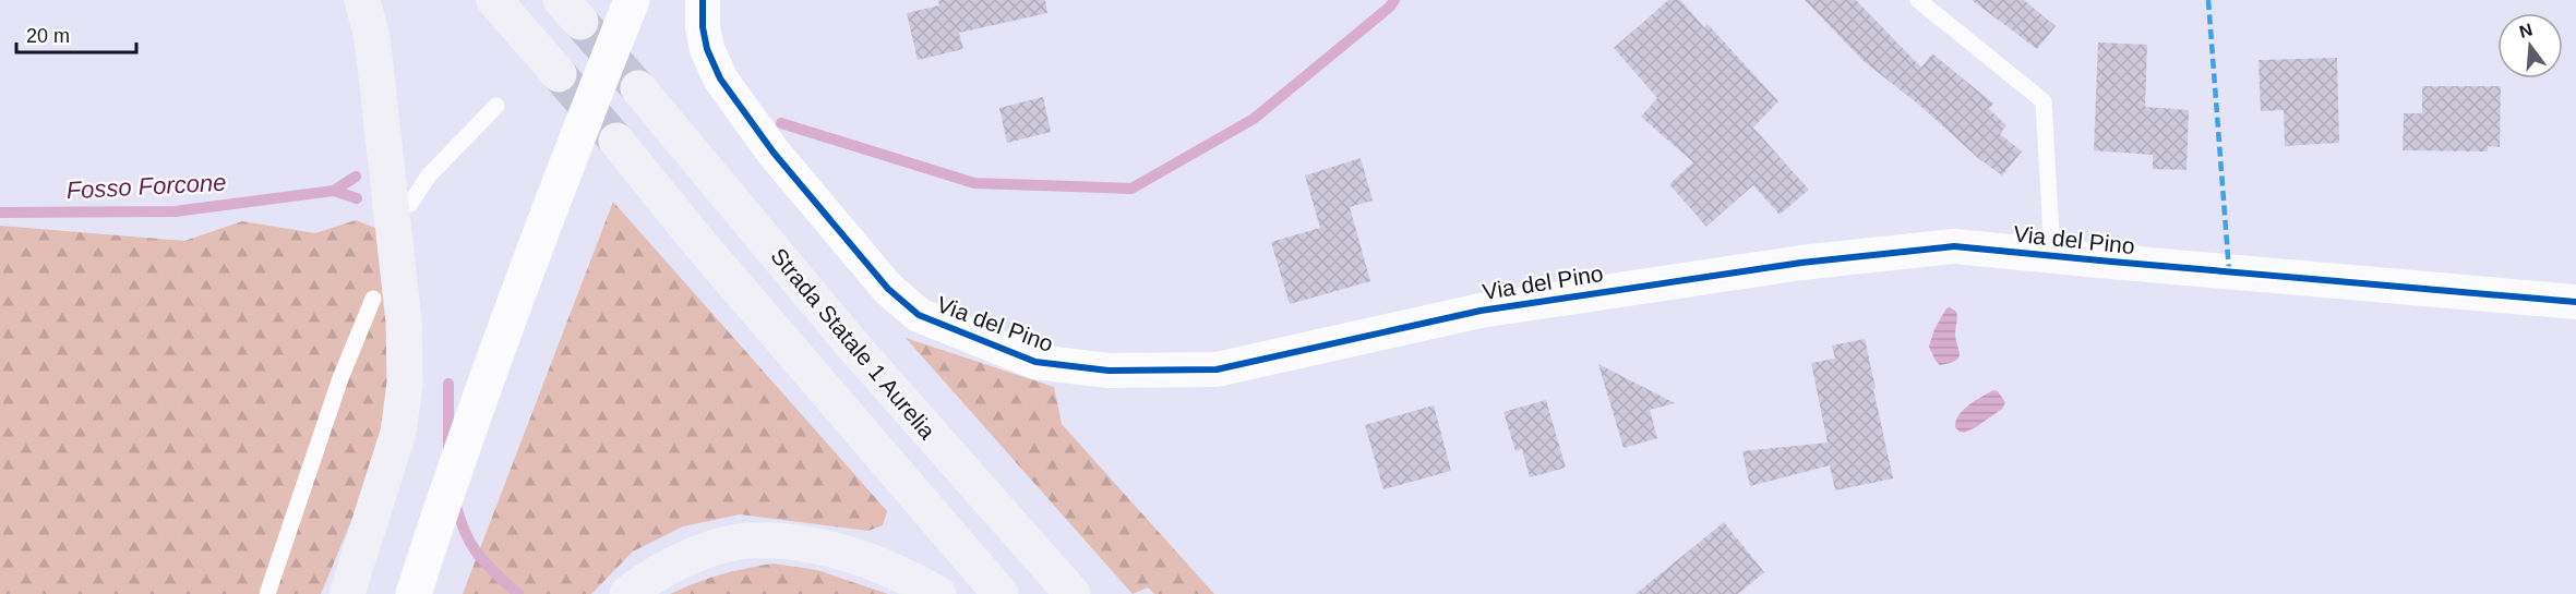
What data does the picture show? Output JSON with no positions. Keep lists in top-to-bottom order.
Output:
{
  "streets": {
    "highway": ["Strada Statale 1 Aurelia"],
    "street": ["Via del Pino"]
  },
  "water": ["Fosso Forcone"],
  "scale_bar": "20 m",
  "north": "top"
}
